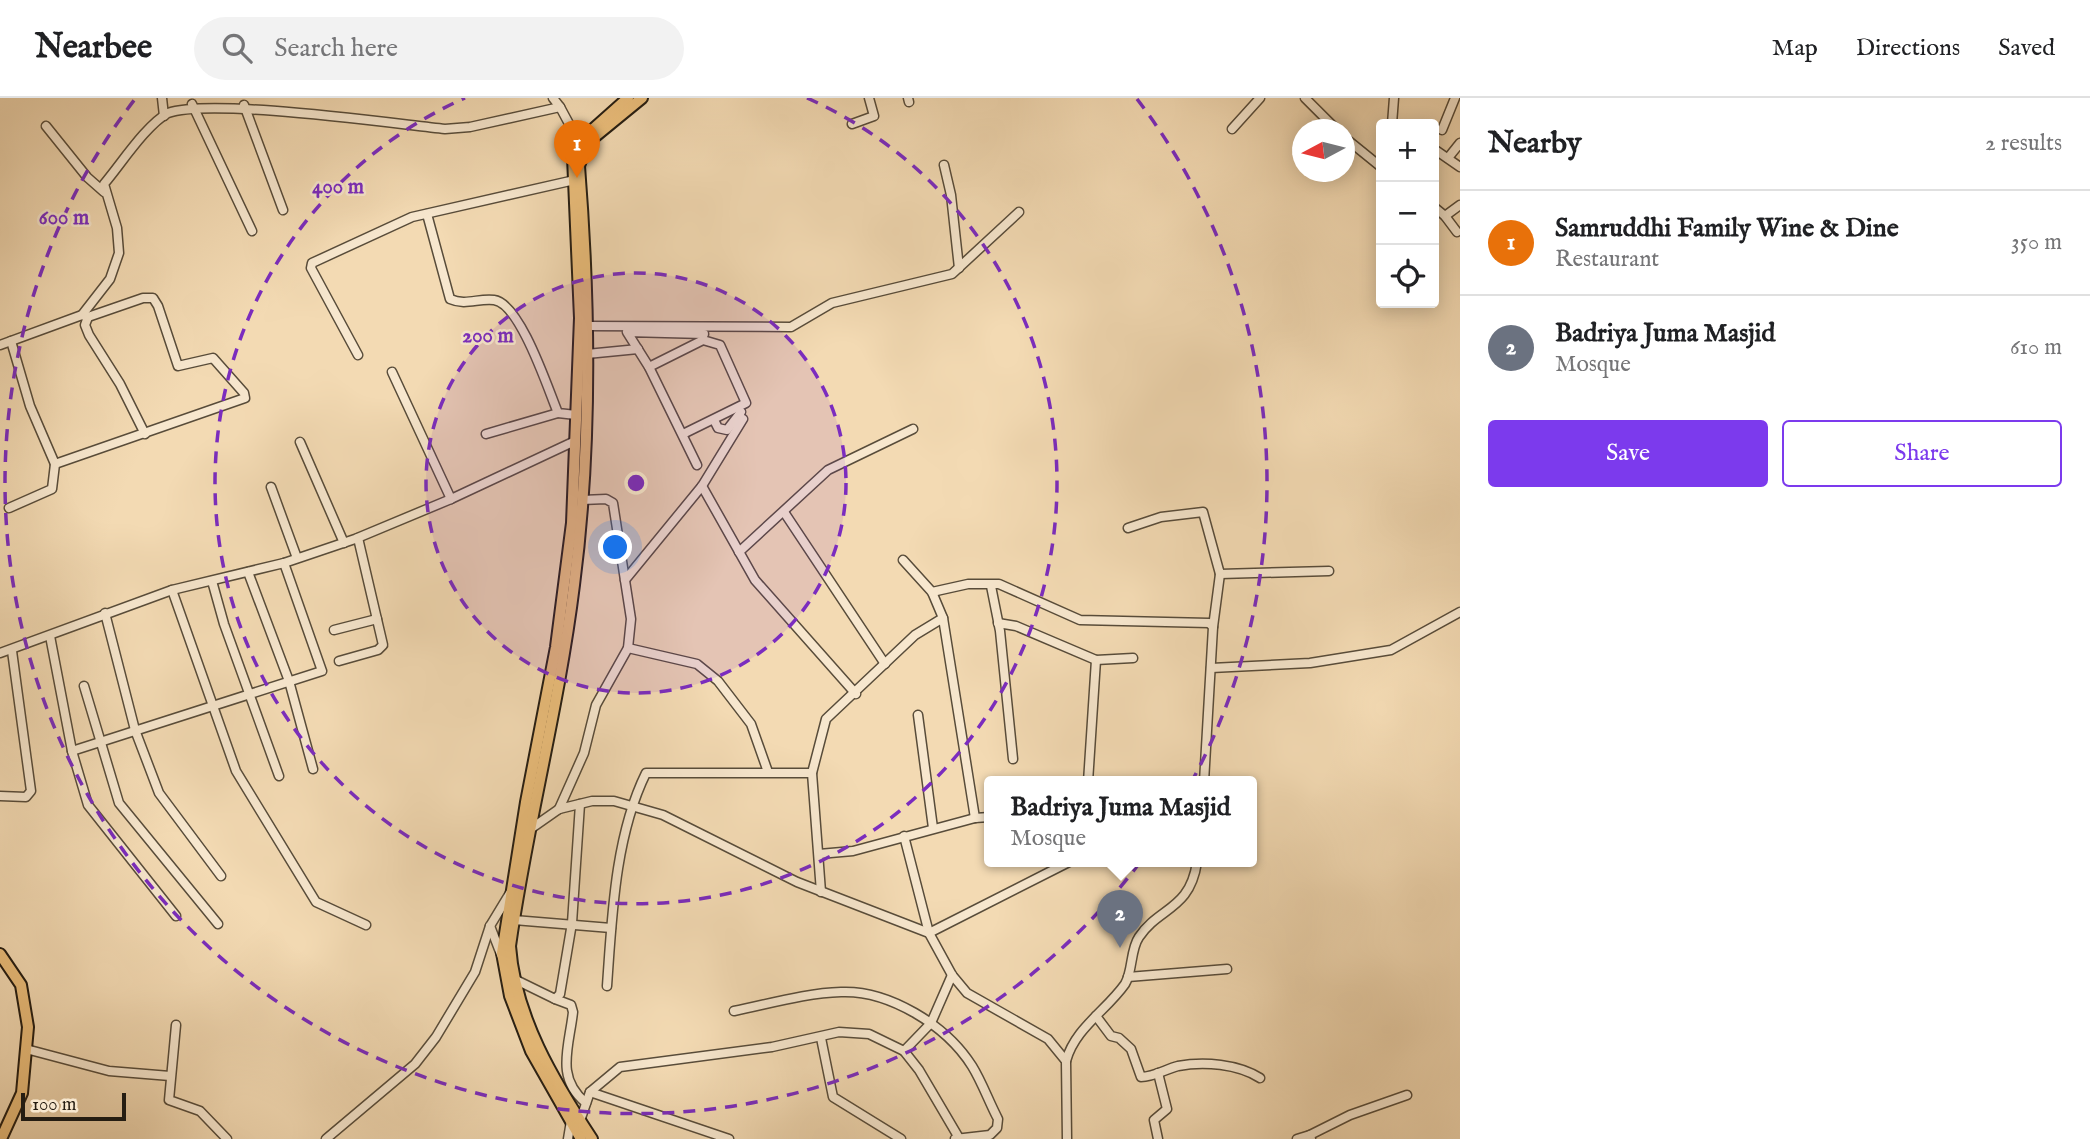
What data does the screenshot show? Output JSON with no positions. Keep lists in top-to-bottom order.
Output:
{
  "scale_bar": "100 m",
  "north": "left",
  "page": {
    "header": "Nearbee",
    "search": "Search here",
    "nav": ["Map", "Directions", "Saved"],
    "heading": ["Nearby", "2 results"],
    "map_buttons": ["+", "−"],
    "pins": ["1", "2"],
    "list": [
      {
        "mark": "1",
        "name": "Samruddhi Family Wine & Dine",
        "note": "Restaurant",
        "value": "350 m"
      },
      {
        "mark": "2",
        "name": "Badriya Juma Masjid",
        "note": "Mosque",
        "value": "610 m"
      }
    ],
    "buttons": ["Save", "Share"],
    "popup": ["Badriya Juma Masjid", "Mosque"],
    "scale": "100 m"
  },
  "rings": ["400 m", "600 m", "200 m"]
}
